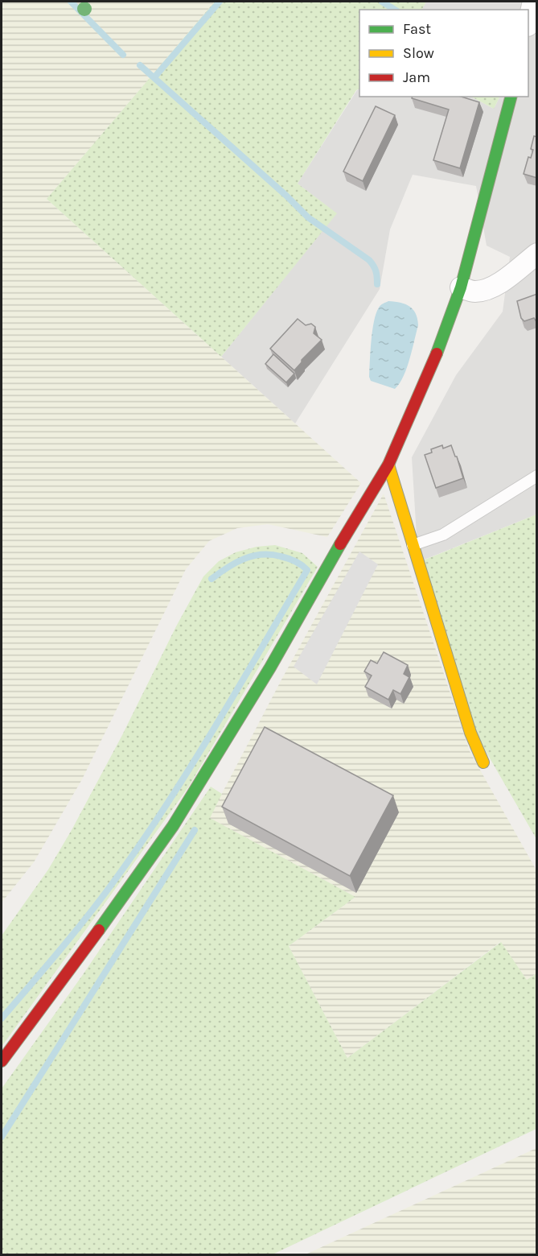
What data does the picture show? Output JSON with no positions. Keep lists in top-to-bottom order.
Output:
{
  "legend": ["Fast", "Slow", "Jam"]
}
